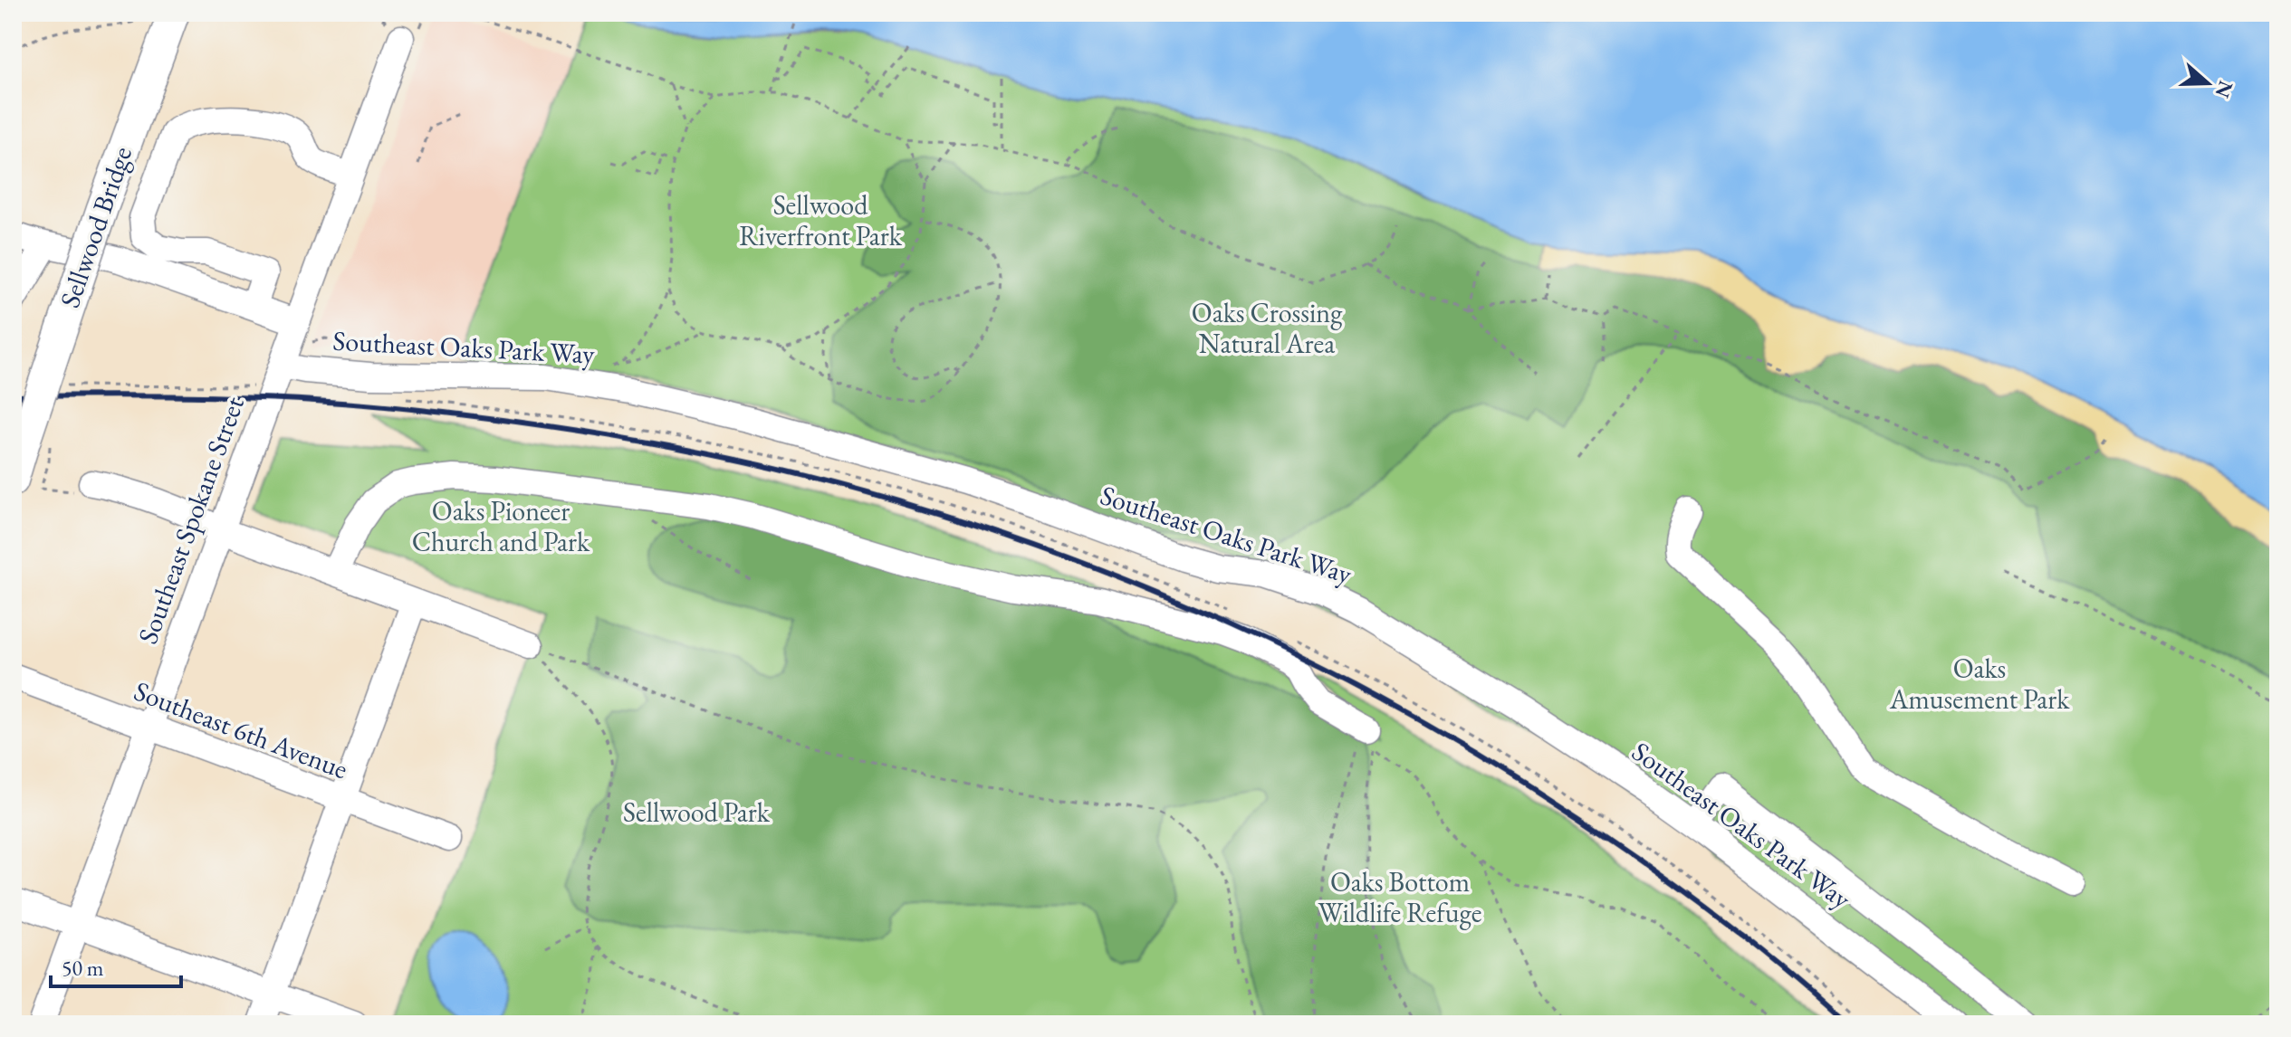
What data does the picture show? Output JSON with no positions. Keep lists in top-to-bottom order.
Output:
{
  "streets": {
    "main road": ["Sellwood Bridge"],
    "street": ["Southeast Oaks Park Way", "Southeast Spokane Street", "Southeast 6th Avenue"]
  },
  "crossings": [
    ["Southeast Oaks Park Way", "Southeast Spokane Street"],
    ["Southeast Spokane Street", "Southeast 6th Avenue"]
  ],
  "parks": [
    "Sellwood Riverfront Park",
    "Oaks Crossing Natural Area",
    "Oaks Pioneer Church and Park",
    "Oaks Amusement Park",
    "Sellwood Park",
    "Oaks Bottom Wildlife Refuge"
  ],
  "scale_bar": "50 m",
  "north": "right"
}
